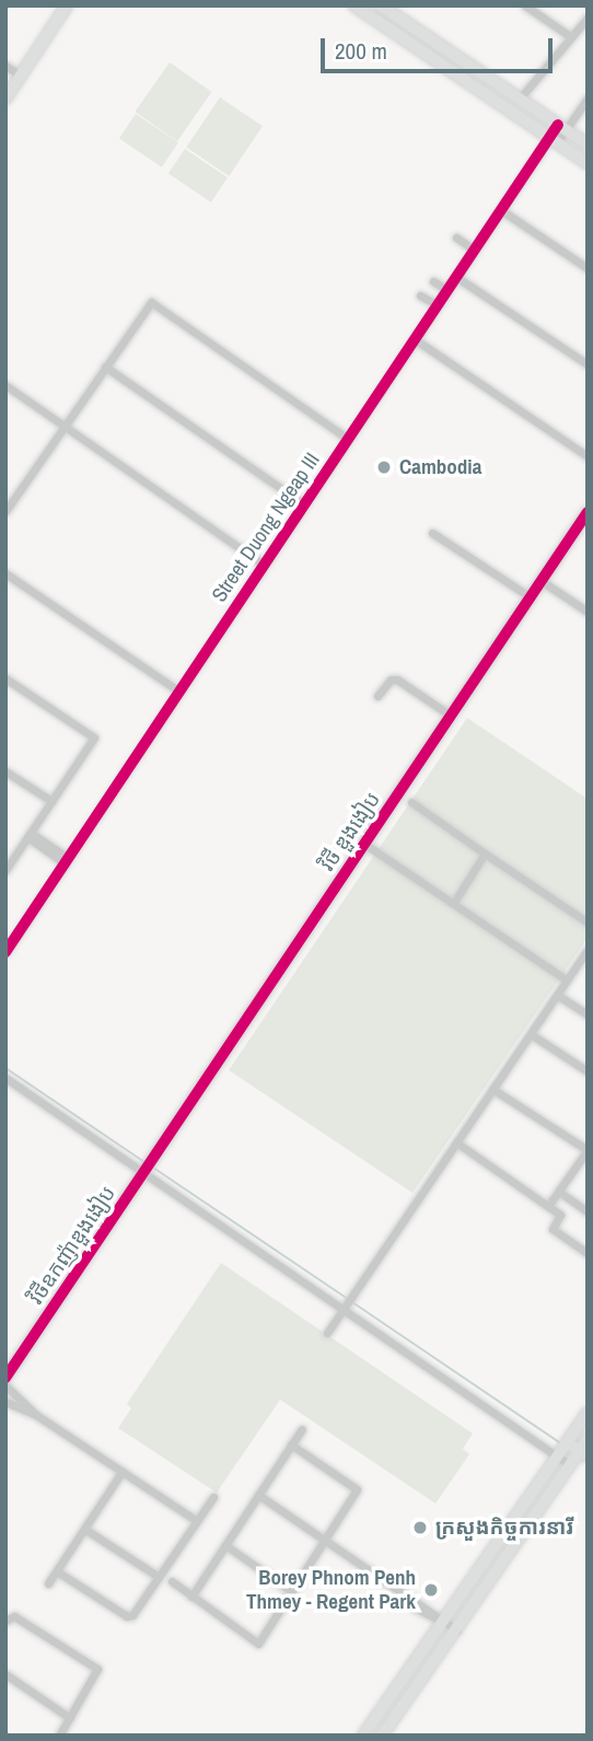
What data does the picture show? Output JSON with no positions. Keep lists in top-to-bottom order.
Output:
{
  "streets": {
    "street": ["Street Duong Ngeap III", "វិថី ឌួងងៀប", "វិថីឧកញ៉ាឌួងងៀប"]
  },
  "crossings": [
    ["វិថី ឌួងងៀប", "វិថីឧកញ៉ាឌួងងៀប"]
  ],
  "places": ["Cambodia", "ក្រសួងកិច្ចការនារី", "Borey Phnom Penh Thmey - Regent Park"],
  "scale_bar": "200 m"
}
